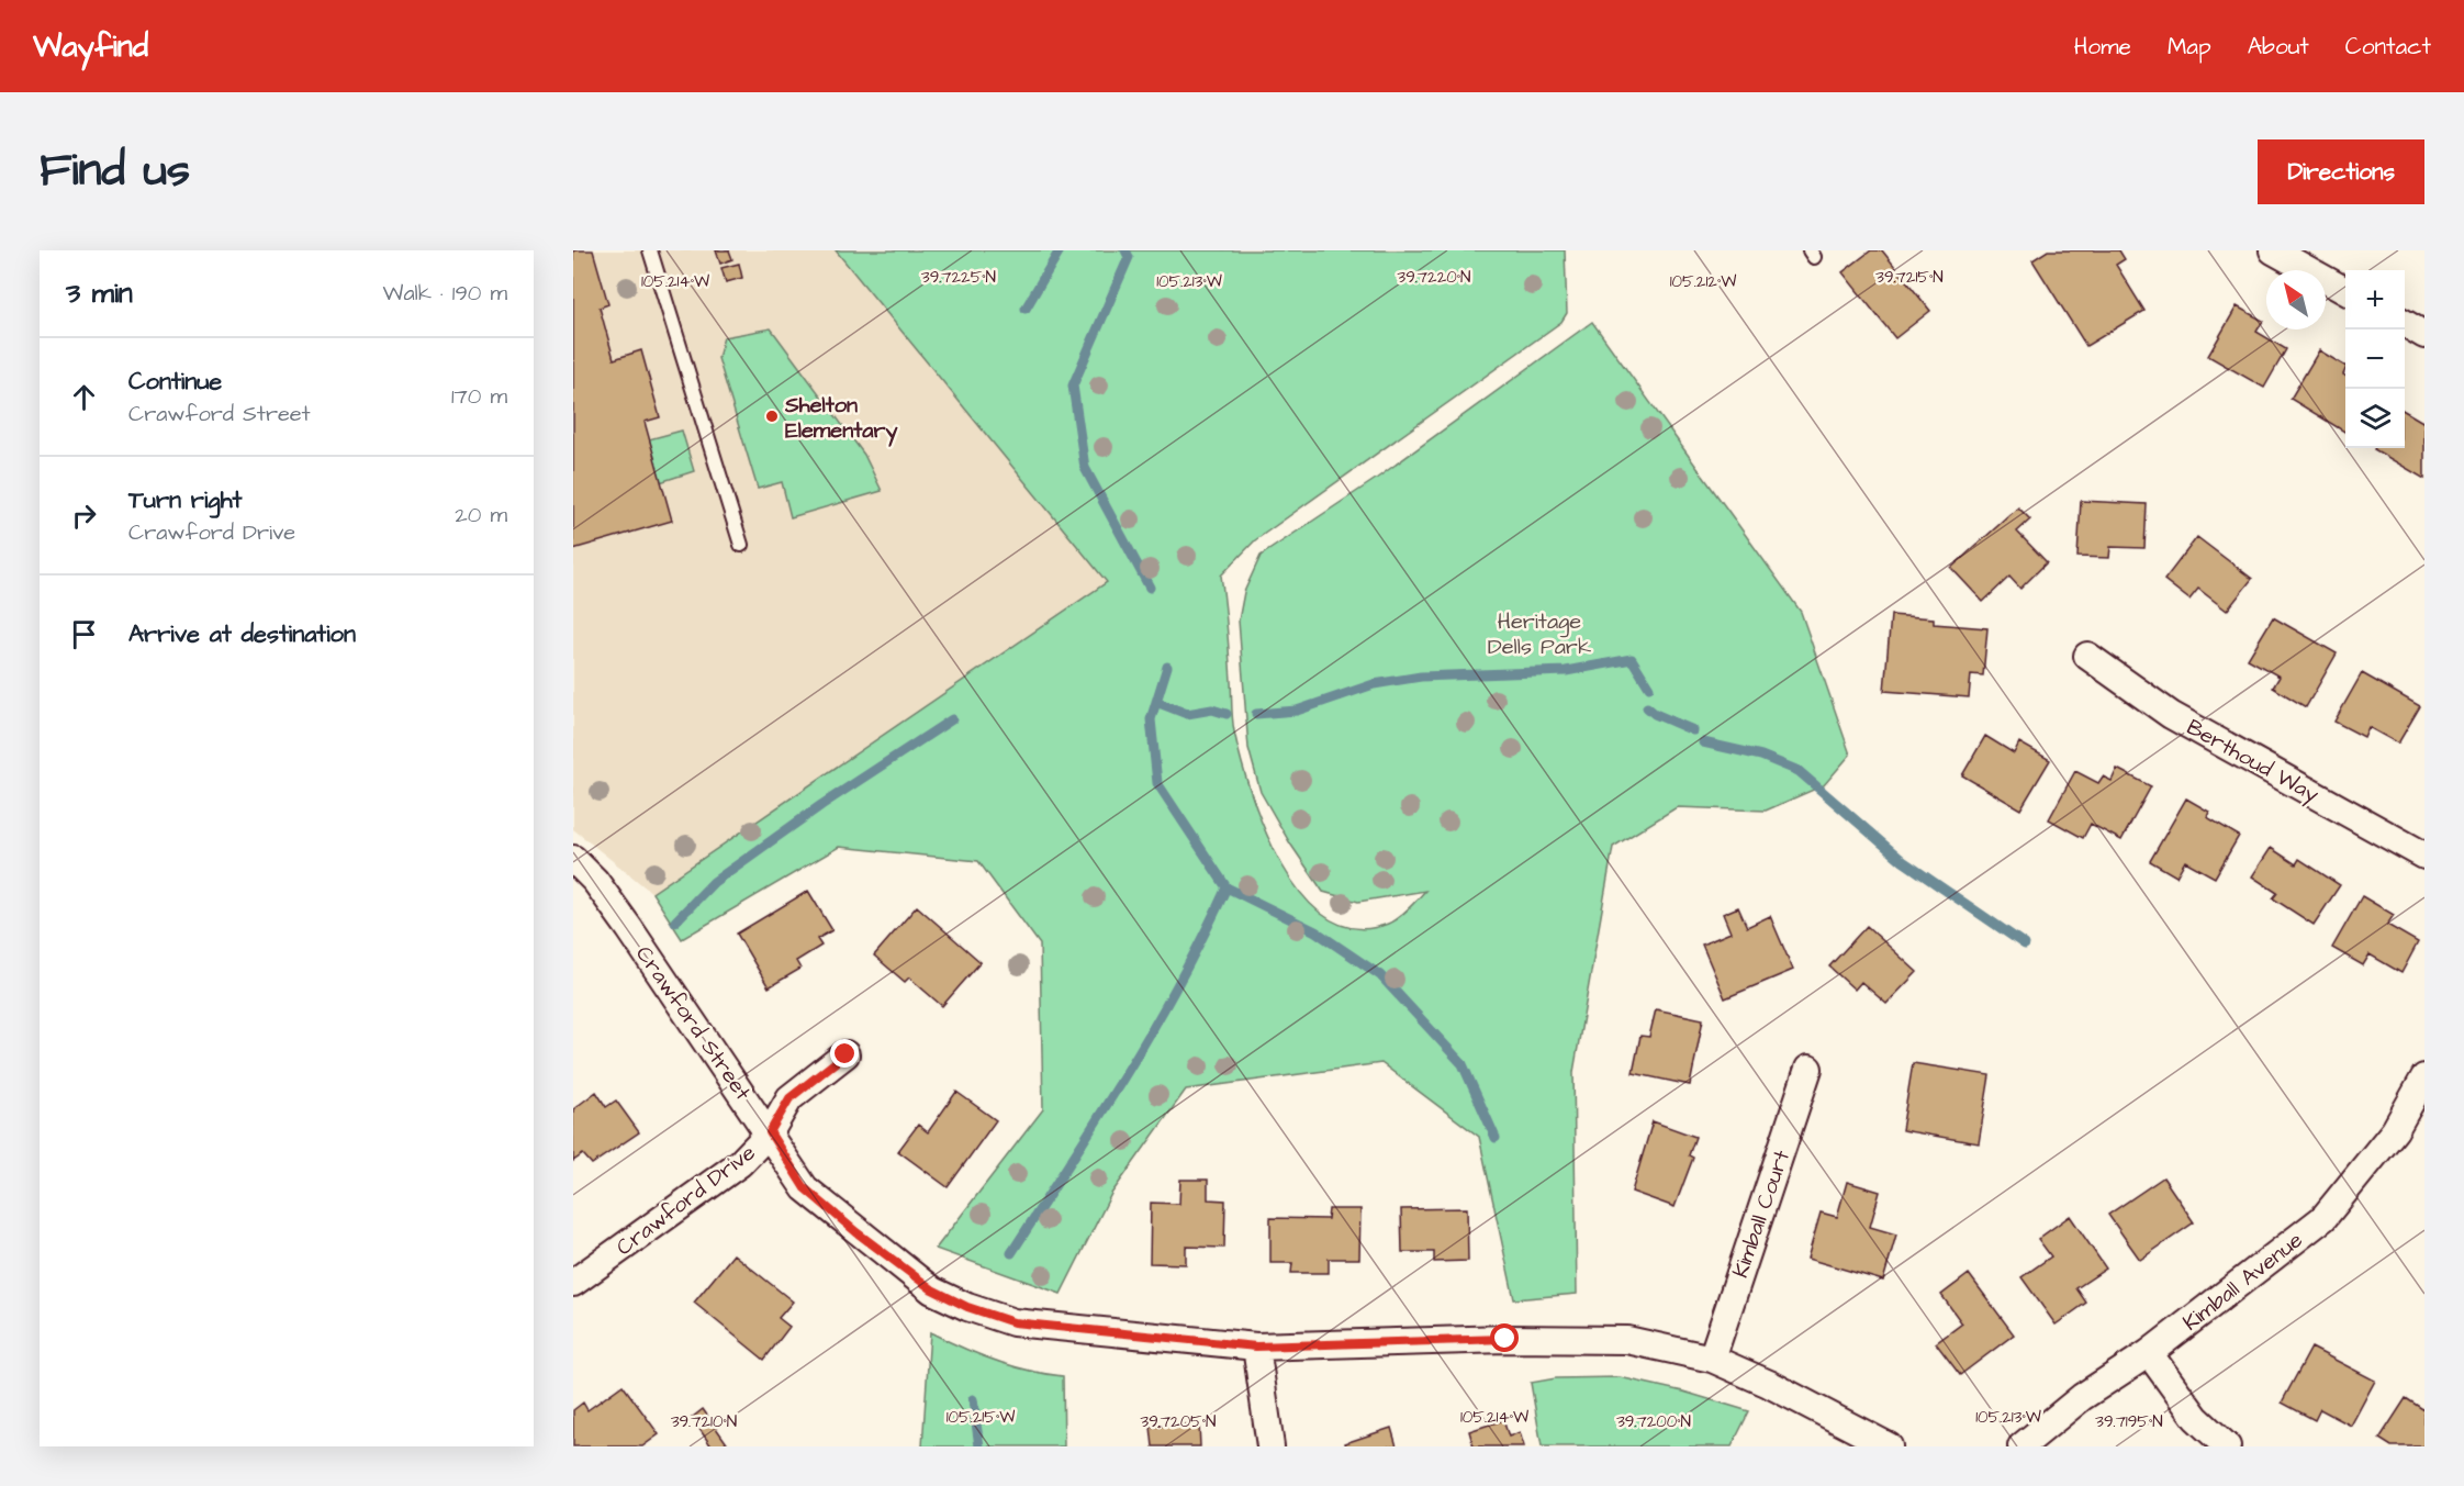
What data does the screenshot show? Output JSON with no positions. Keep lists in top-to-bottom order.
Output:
{
  "streets": {
    "street": [
      "Berthoud Way",
      "Crawford Street",
      "Crawford Drive",
      "Kimball Court",
      "Kimball Avenue"
    ]
  },
  "crossings": [
    ["Crawford Street", "Crawford Drive"],
    ["Crawford Street", "Kimball Court"]
  ],
  "parks": ["Heritage Dells Park"],
  "places": ["Shelton Elementary"],
  "north": "top left",
  "page": {
    "header": "Wayfind",
    "nav": [
      "Home",
      "Map",
      "About",
      "Contact"
    ],
    "title": "Find us",
    "buttons": "Directions",
    "heading": ["3 min", "Walk · 190 m"],
    "map_buttons": ["+", "−"],
    "list": [
      ["Continue", "Crawford Street", "170 m"],
      ["Turn right", "Crawford Drive", "20 m"],
      "Arrive at destination"
    ]
  },
  "coordinates": [
    "39.7225°N",
    "39.7220°N",
    "39.7215°N",
    "105.214°W",
    "105.213°W",
    "105.212°W",
    "105.215°W",
    "39.7210°N",
    "39.7205°N",
    "39.7200°N",
    "39.7195°N"
  ]
}
